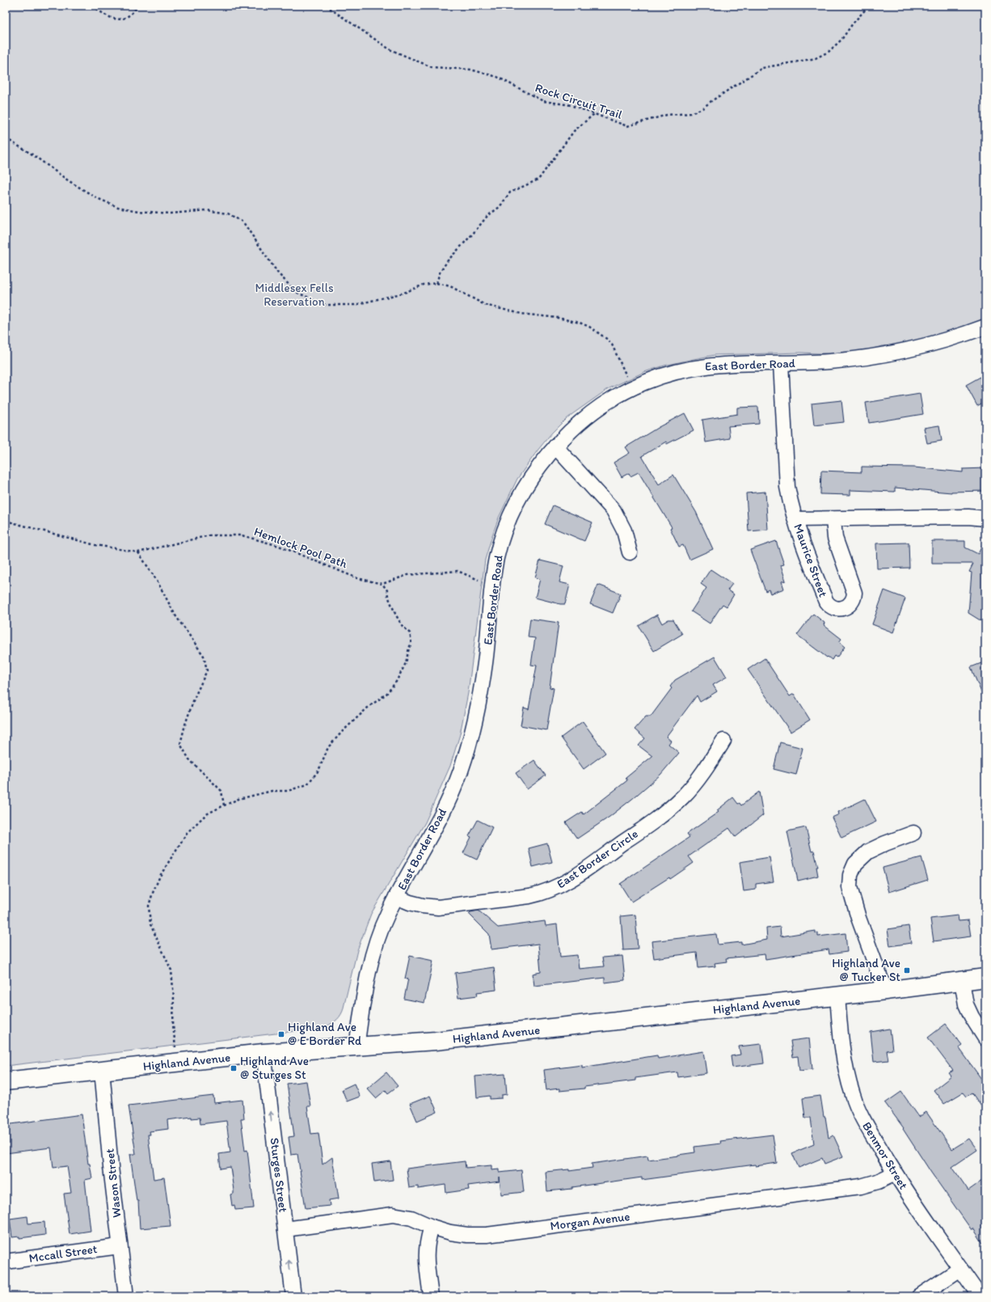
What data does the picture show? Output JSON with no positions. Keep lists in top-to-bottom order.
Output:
{
  "streets": {
    "main road": ["Highland Avenue"],
    "street": [
      "East Border Road",
      "Maurice Street",
      "East Border Circle",
      "Benmor Street",
      "Sturges Street",
      "Wason Street",
      "Morgan Avenue",
      "Mccall Street"
    ],
    "path": ["Rock Circuit Trail", "Hemlock Pool Path"]
  },
  "crossings": [
    ["East Border Road", "Maurice Street"],
    ["East Border Road", "East Border Circle"],
    ["East Border Road", "Highland Avenue"],
    ["Highland Avenue", "Benmor Street"],
    ["Highland Avenue", "Sturges Street"],
    ["Highland Avenue", "Wason Street"],
    ["Benmor Street", "Morgan Avenue"],
    ["Sturges Street", "Morgan Avenue"],
    ["Wason Street", "Mccall Street"]
  ],
  "one_way": ["Sturges Street"],
  "parks": ["Middlesex Fells Reservation"],
  "places": {
    "transit": ["Highland Ave @ Tucker St", "Highland Ave @ E Border Rd", "Highland Ave @ Sturges St"]
  }
}
